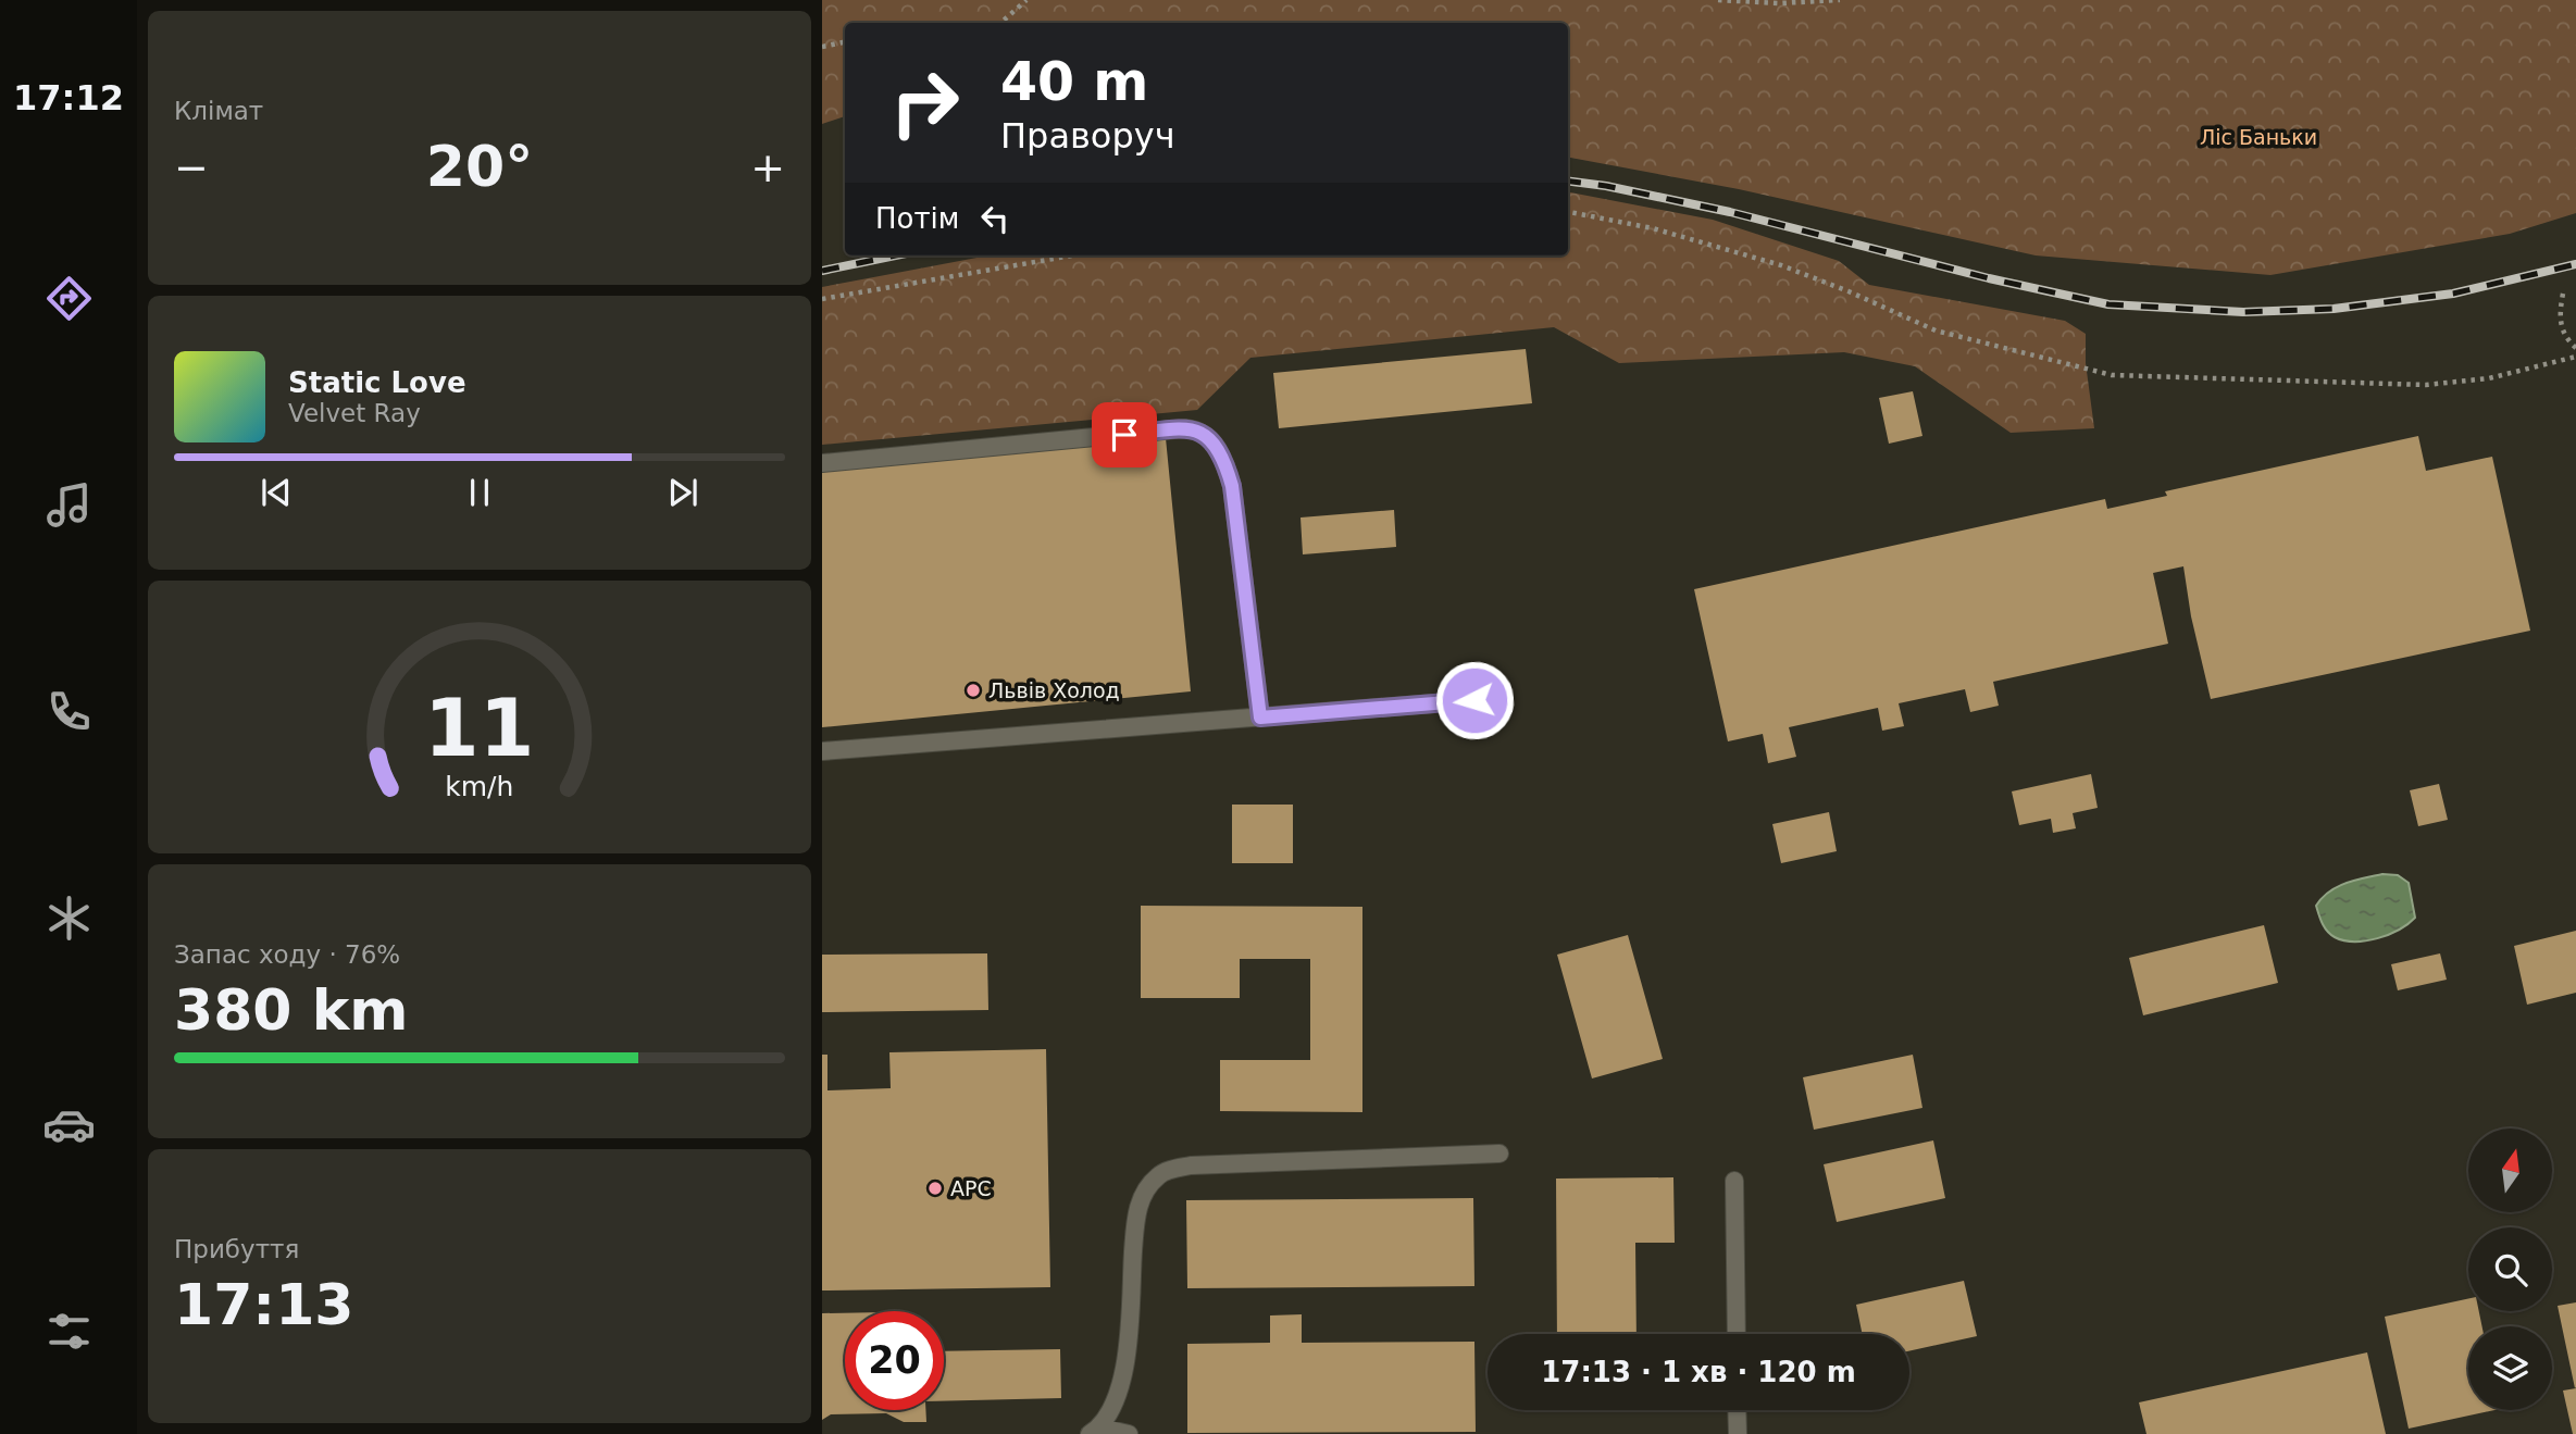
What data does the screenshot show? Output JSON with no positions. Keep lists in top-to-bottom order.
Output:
{
  "parks": ["Ліс Баньки"],
  "places": ["Львів Холод", "АРС"],
  "north": "top",
  "page": {
    "tabs": "17:12",
    "tile": [
      "Клімат",
      ["Запас ходу · 76%", "380 km"],
      ["Прибуття", "17:13"]
    ],
    "turn": ["40 m", "Праворуч"],
    "heat": ["−", "20°", "+"],
    "then": "Потім",
    "song": ["Static Love", "Velvet Ray"],
    "limit": "20",
    "trip": "17:13 · 1 хв · 120 m",
    "gauge": ["11", "km/h"]
  }
}
